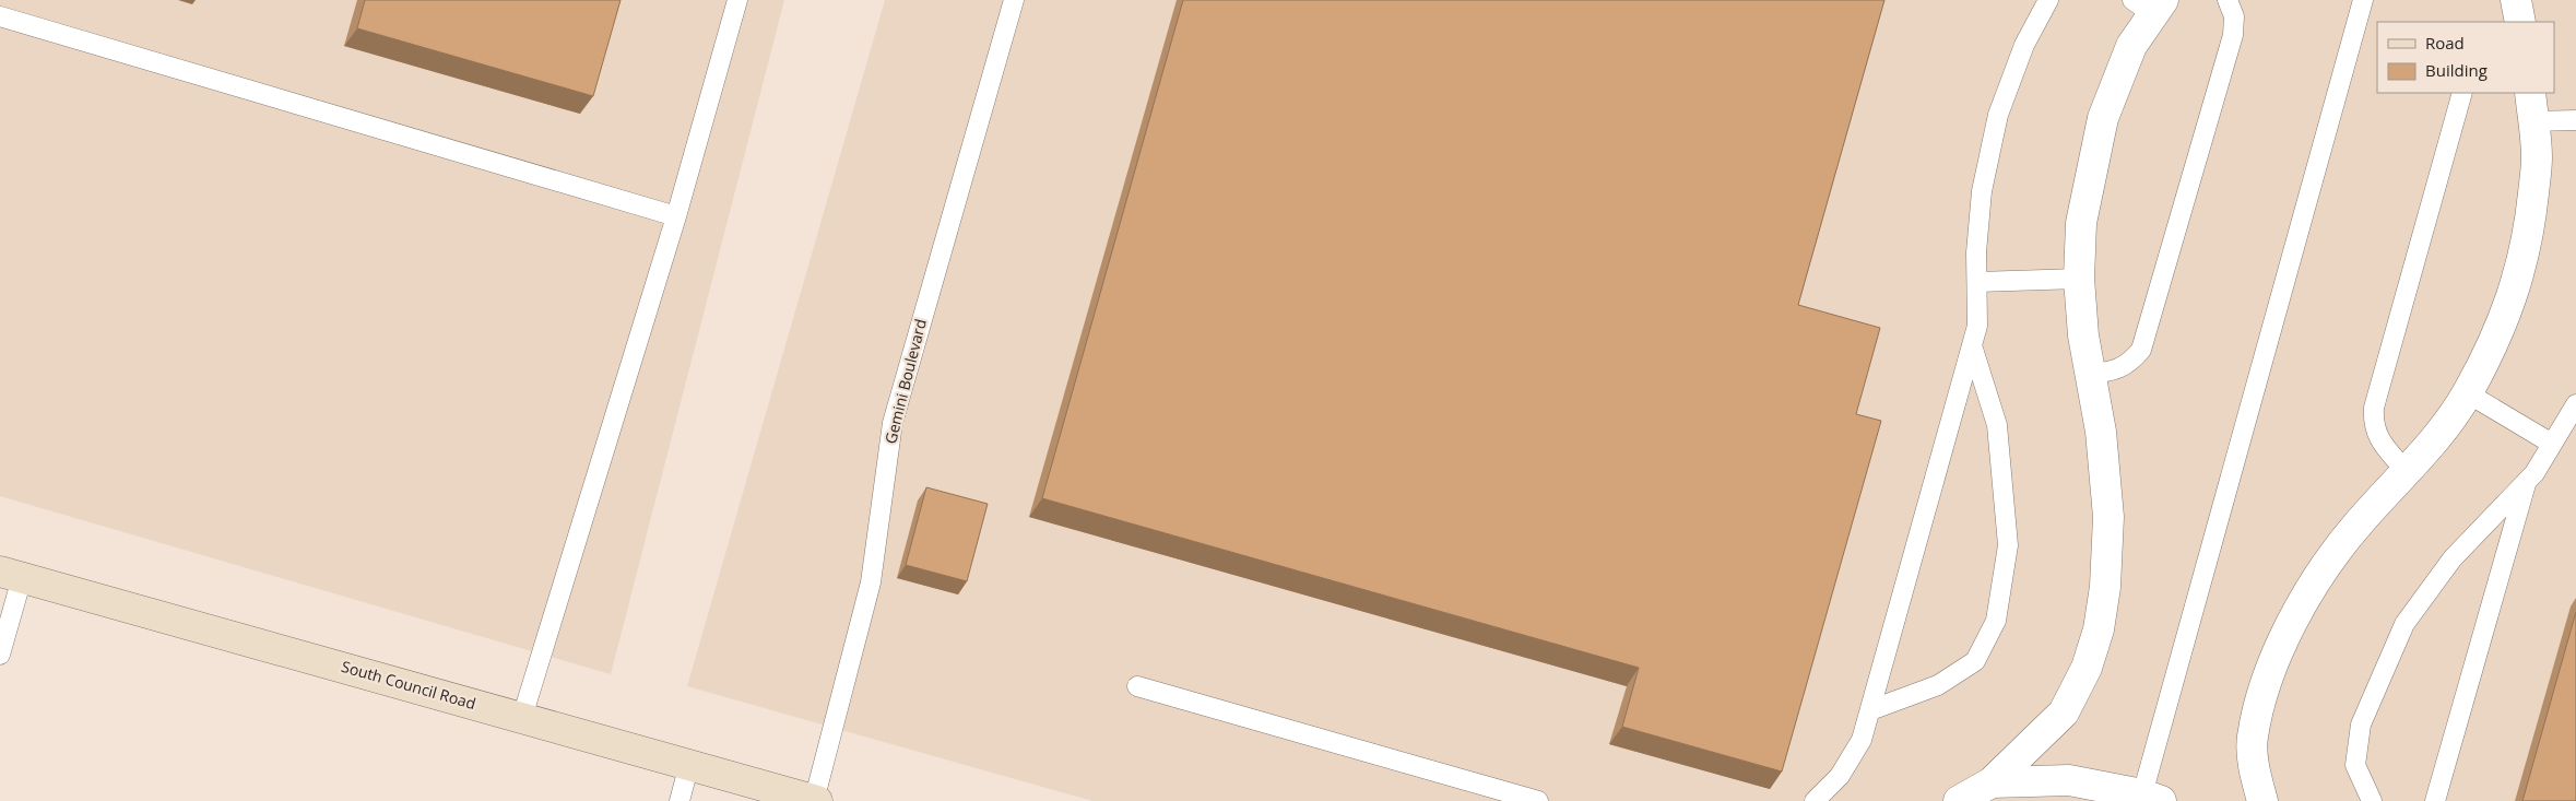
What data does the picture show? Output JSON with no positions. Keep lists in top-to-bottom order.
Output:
{
  "streets": {
    "main road": ["South Council Road"],
    "lane": ["Gemini Boulevard"]
  },
  "crossings": [
    ["Gemini Boulevard", "South Council Road"]
  ],
  "legend": ["Road", "Building"]
}
